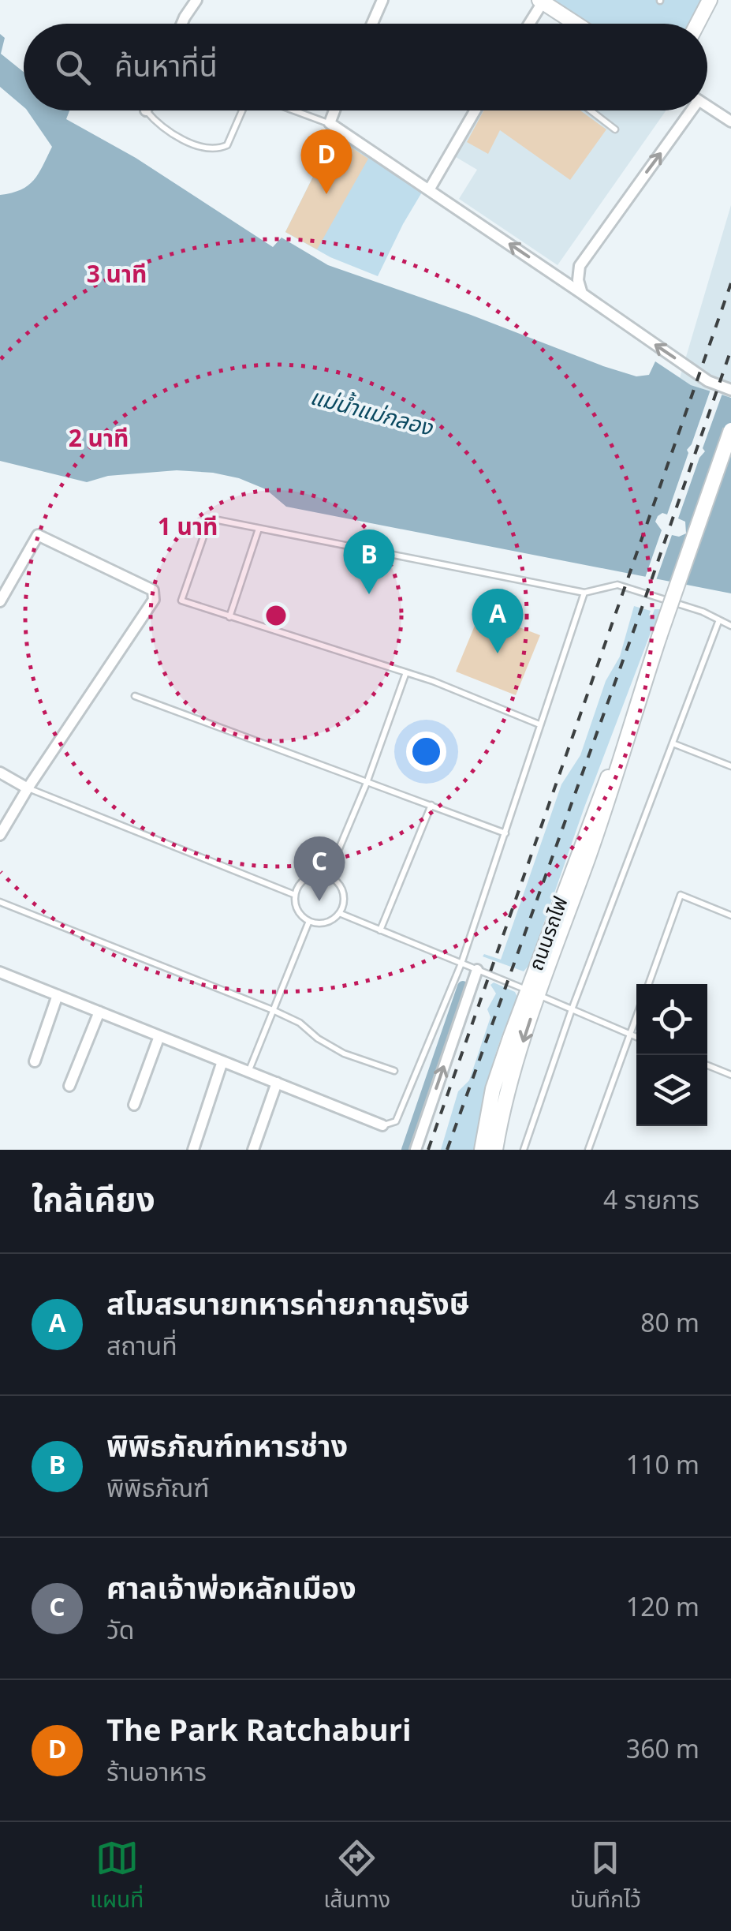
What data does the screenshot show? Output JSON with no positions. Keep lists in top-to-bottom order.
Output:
{
  "streets": {
    "main road": ["ถนนรถไฟ"]
  },
  "water": ["แม่น้ำแม่กลอง"],
  "page": {
    "search": "ค้นหาที่นี่",
    "pins": [
      "D",
      "B",
      "A",
      "C"
    ],
    "heading": ["ใกล้เคียง", "4 รายการ"],
    "list": [
      {
        "mark": "A",
        "name": "สโมสรนายทหารค่ายภาณุรังษี",
        "note": "สถานที่",
        "value": "80 m"
      },
      {
        "mark": "B",
        "name": "พิพิธภัณฑ์ทหารช่าง",
        "note": "พิพิธภัณฑ์",
        "value": "110 m"
      },
      {
        "mark": "C",
        "name": "ศาลเจ้าพ่อหลักเมือง",
        "note": "วัด",
        "value": "120 m"
      },
      {
        "mark": "D",
        "name": "The Park Ratchaburi",
        "note": "ร้านอาหาร",
        "value": "360 m"
      }
    ],
    "nav": ["แผนที่", "เส้นทาง", "บันทึกไว้"]
  },
  "rings": ["3 นาที", "2 นาที", "1 นาที"]
}
